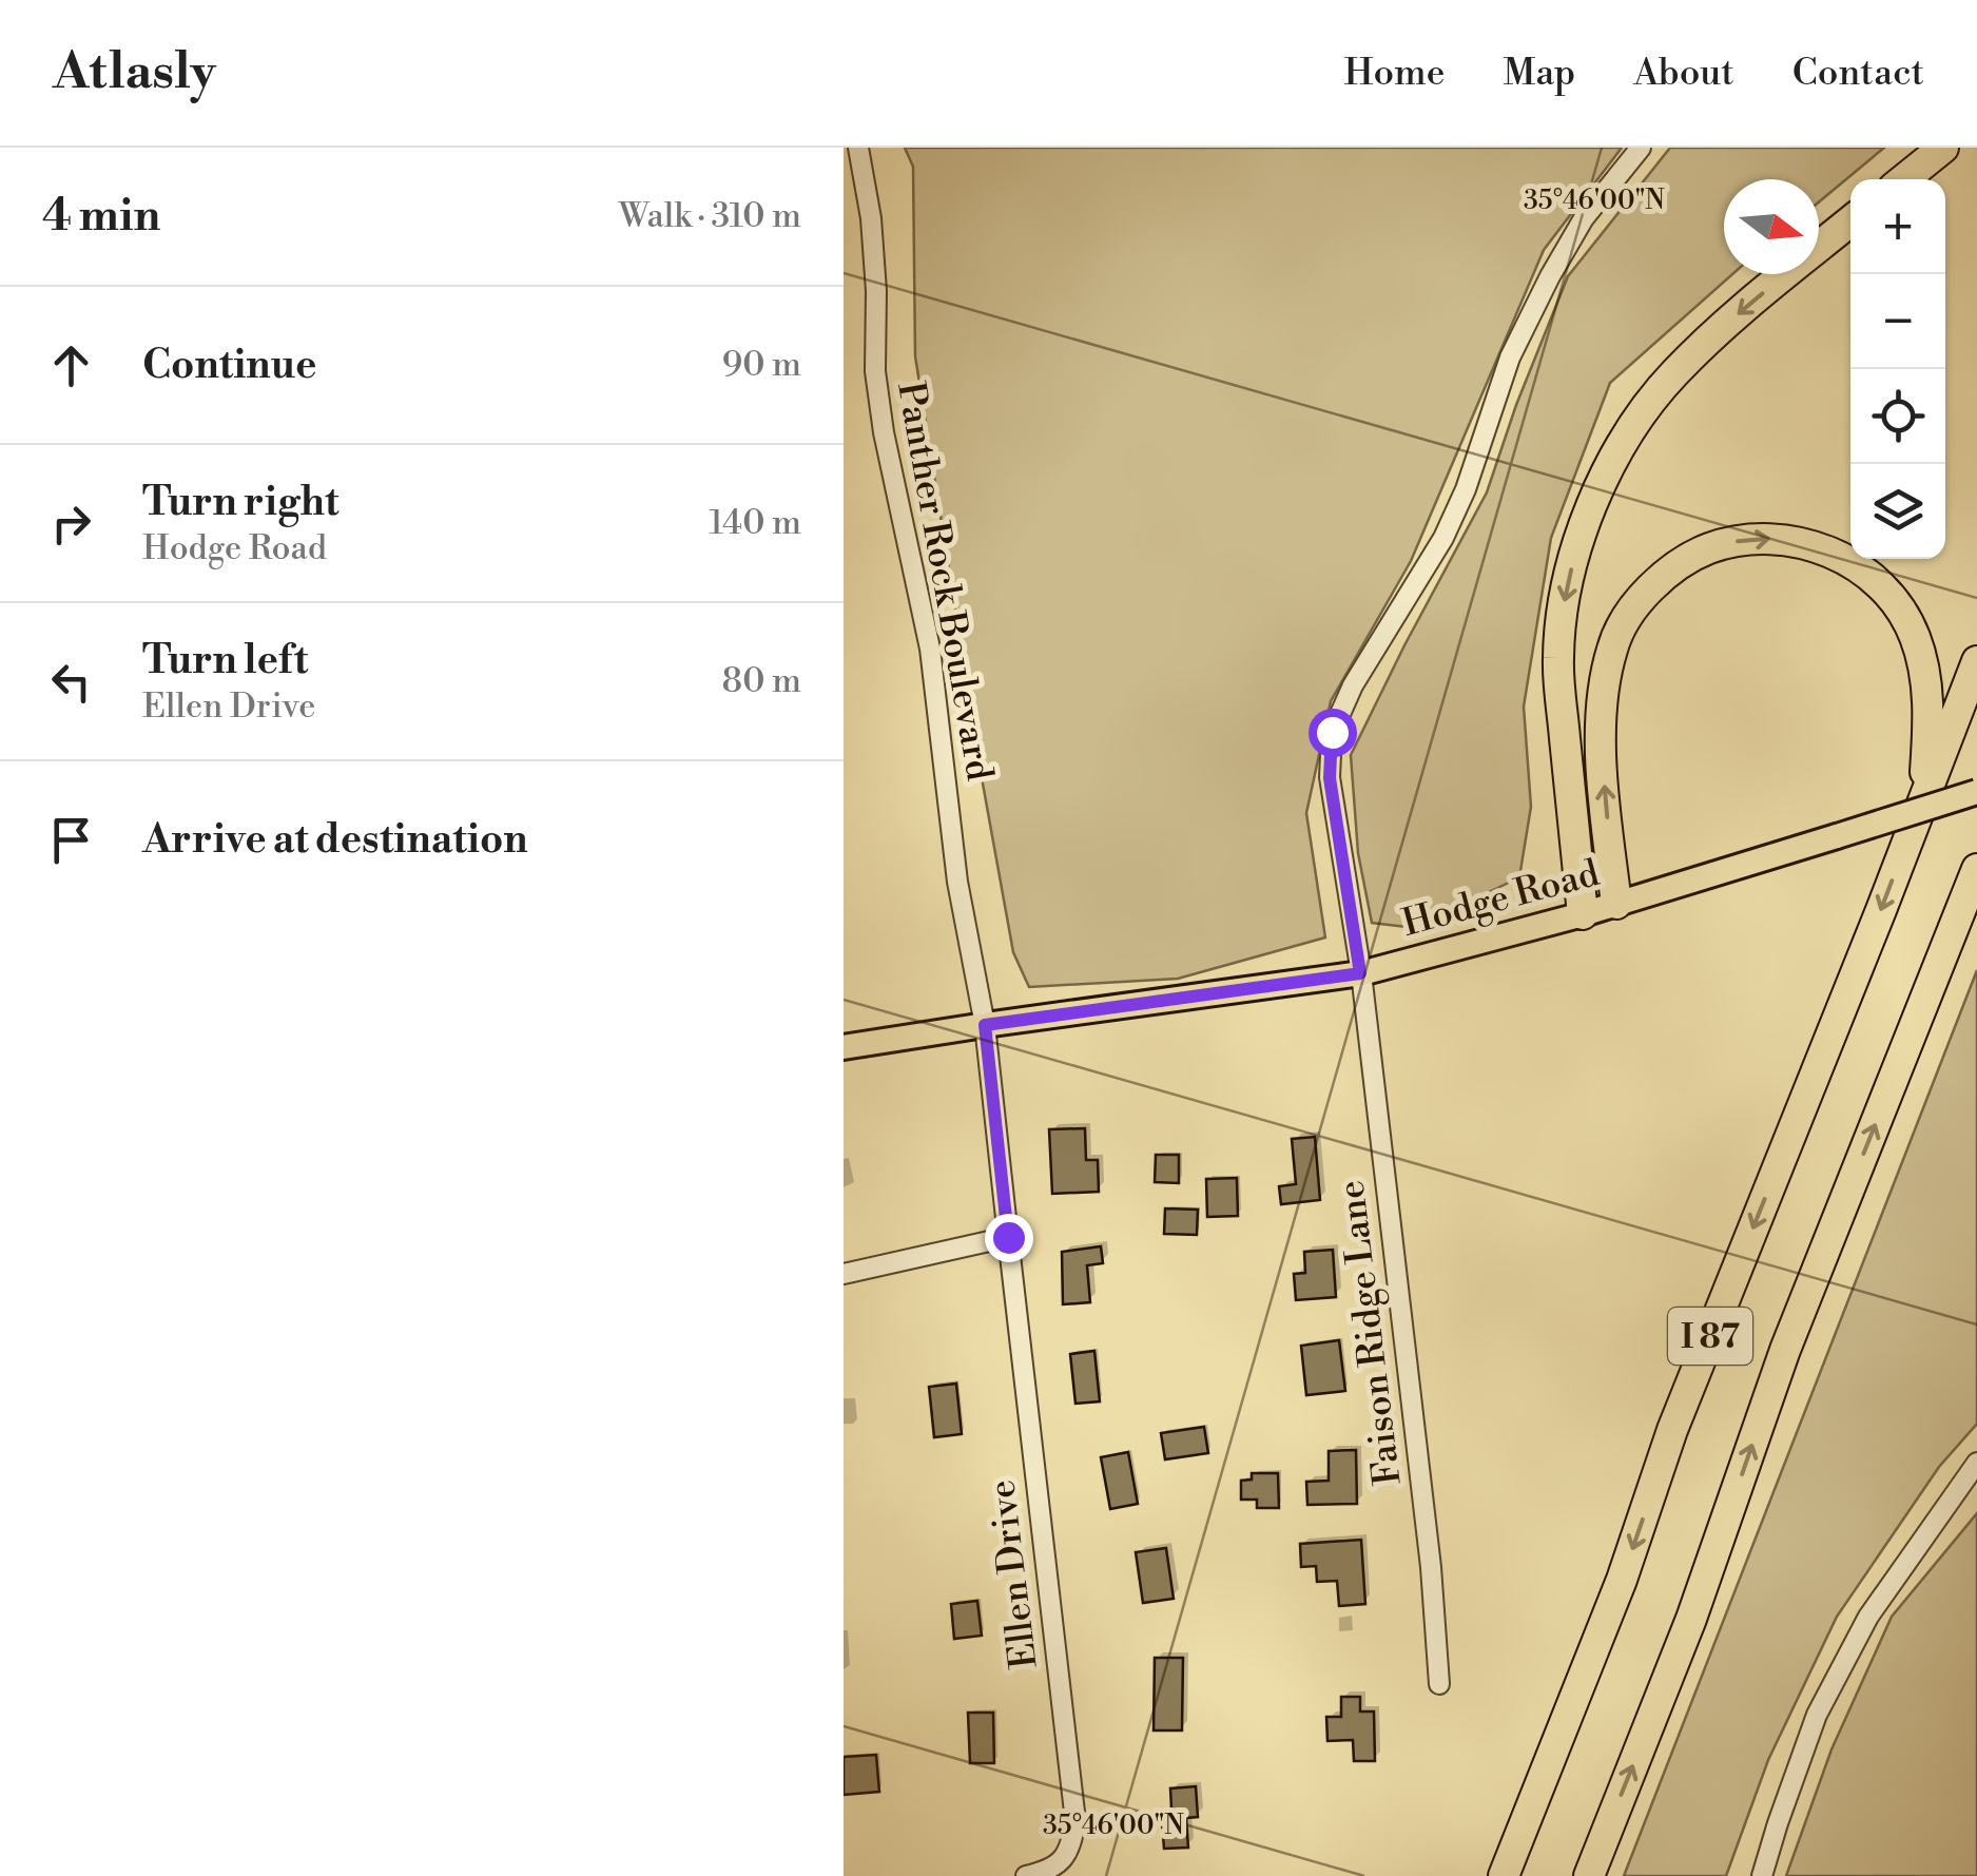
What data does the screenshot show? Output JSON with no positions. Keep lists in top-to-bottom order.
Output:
{
  "streets": {
    "highway": ["I 87"],
    "main road": ["Hodge Road"],
    "street": ["Panther Rock Boulevard", "Faison Ridge Lane", "Ellen Drive"]
  },
  "crossings": [
    ["Panther Rock Boulevard", "Hodge Road"],
    ["Panther Rock Boulevard", "Ellen Drive"],
    ["Hodge Road", "Faison Ridge Lane"],
    ["Hodge Road", "Ellen Drive"]
  ],
  "north": "right",
  "page": {
    "header": "Atlasly",
    "nav": [
      "Home",
      "Map",
      "About",
      "Contact"
    ],
    "heading": ["4 min", "Walk · 310 m"],
    "map_buttons": ["+", "−"],
    "list": [
      ["Continue", "90 m"],
      ["Turn right", "Hodge Road", "140 m"],
      ["Turn left", "Ellen Drive", "80 m"],
      "Arrive at destination"
    ]
  },
  "coordinates": ["35°46'00\"N"]
}
